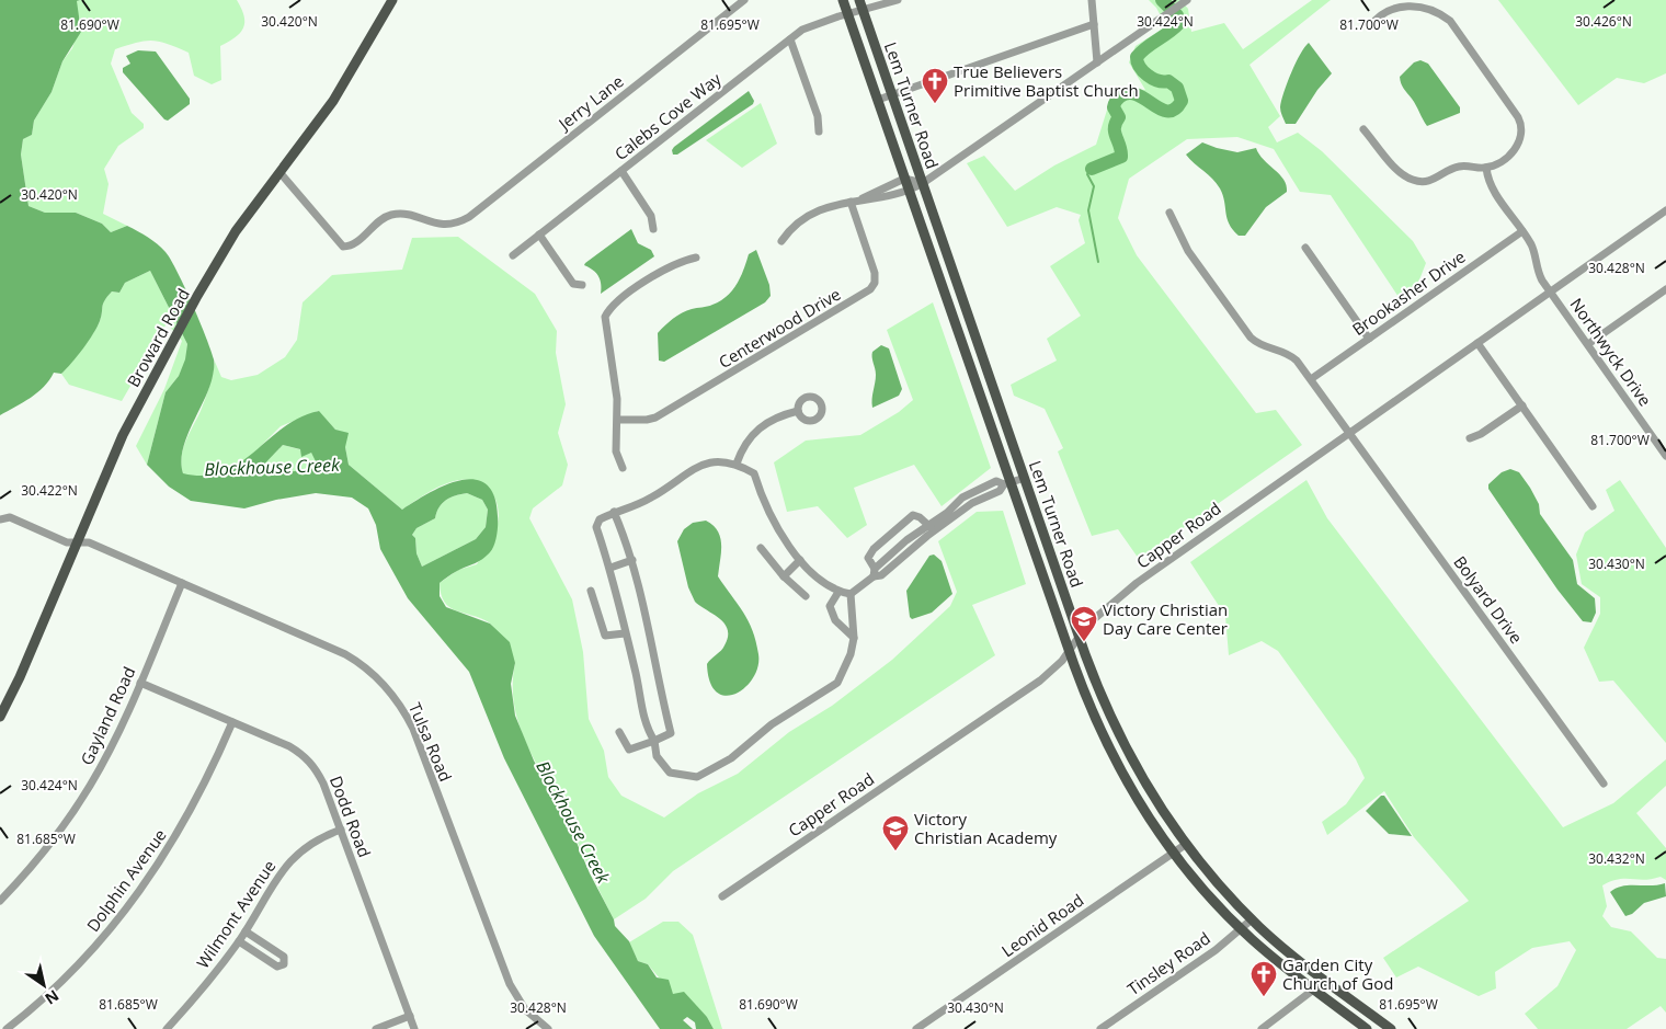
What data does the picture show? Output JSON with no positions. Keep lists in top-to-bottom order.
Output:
{
  "streets": {
    "main road": ["Lem Turner Road", "Broward Road"],
    "street": [
      "Jerry Lane",
      "Calebs Cove Way",
      "Brookasher Drive",
      "Centerwood Drive",
      "Northwyck Drive",
      "Capper Road",
      "Bolyard Drive",
      "Gayland Road",
      "Tulsa Road",
      "Dodd Road",
      "Dolphin Avenue",
      "Wilmont Avenue",
      "Leonid Road",
      "Tinsley Road"
    ]
  },
  "crossings": [
    ["Jerry Lane", "Broward Road"],
    ["Lem Turner Road", "Calebs Cove Way"],
    ["Lem Turner Road", "Capper Road"],
    ["Lem Turner Road", "Leonid Road"],
    ["Lem Turner Road", "Tinsley Road"],
    ["Brookasher Drive", "Northwyck Drive"],
    ["Brookasher Drive", "Bolyard Drive"],
    ["Broward Road", "Tulsa Road"],
    ["Northwyck Drive", "Capper Road"],
    ["Capper Road", "Bolyard Drive"],
    ["Gayland Road", "Tulsa Road"],
    ["Gayland Road", "Dodd Road"],
    ["Dodd Road", "Dolphin Avenue"],
    ["Dodd Road", "Wilmont Avenue"]
  ],
  "water": ["Blockhouse Creek"],
  "places": {
    "church": ["True Believers Primitive Baptist Church", "Garden City Church of God"],
    "school or university": ["Victory Christian Day Care Center", "Victory Christian Academy"]
  },
  "north": "bottom right",
  "coordinates": [
    "30.424°N",
    "30.420°N",
    "30.426°N",
    "81.700°W",
    "81.690°W",
    "81.695°W",
    "30.428°N",
    "30.422°N",
    "30.430°N",
    "81.685°W",
    "30.432°N"
  ]
}
